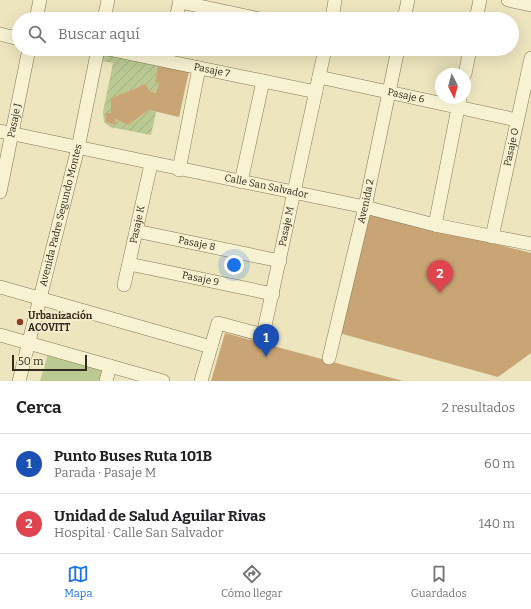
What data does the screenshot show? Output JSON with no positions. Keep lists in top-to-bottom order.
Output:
{
  "streets": {
    "street": [
      "Pasaje 7",
      "Pasaje 6",
      "Pasaje J",
      "Pasaje O",
      "Calle San Salvador",
      "Avenida 2",
      "Avenida Padre Segundo Montes",
      "Pasaje K",
      "Pasaje M",
      "Pasaje 8",
      "Pasaje 9"
    ]
  },
  "crossings": [
    ["Pasaje 7", "Pasaje M"],
    ["Pasaje 6", "Pasaje O"],
    ["Pasaje 6", "Avenida 2"],
    ["Pasaje 6", "Pasaje M"],
    ["Pasaje J", "Calle San Salvador"],
    ["Pasaje O", "Calle San Salvador"],
    ["Calle San Salvador", "Avenida 2"],
    ["Calle San Salvador", "Avenida Padre Segundo Montes"],
    ["Calle San Salvador", "Pasaje K"],
    ["Calle San Salvador", "Pasaje M"],
    ["Pasaje K", "Pasaje 8"],
    ["Pasaje K", "Pasaje 9"],
    ["Pasaje M", "Pasaje 8"],
    ["Pasaje M", "Pasaje 9"]
  ],
  "places": ["Urbanización ACOVITT"],
  "scale_bar": "50 m",
  "north": "bottom",
  "page": {
    "search": "Buscar aquí",
    "pins": ["2", "1"],
    "scale": "50 m",
    "heading": ["Cerca", "2 resultados"],
    "list": [
      {
        "mark": "1",
        "name": "Punto Buses Ruta 101B",
        "note": "Parada · Pasaje M",
        "value": "60 m"
      },
      {
        "mark": "2",
        "name": "Unidad de Salud Aguilar Rivas",
        "note": "Hospital · Calle San Salvador",
        "value": "140 m"
      }
    ],
    "nav": ["Mapa", "Cómo llegar", "Guardados"]
  }
}
